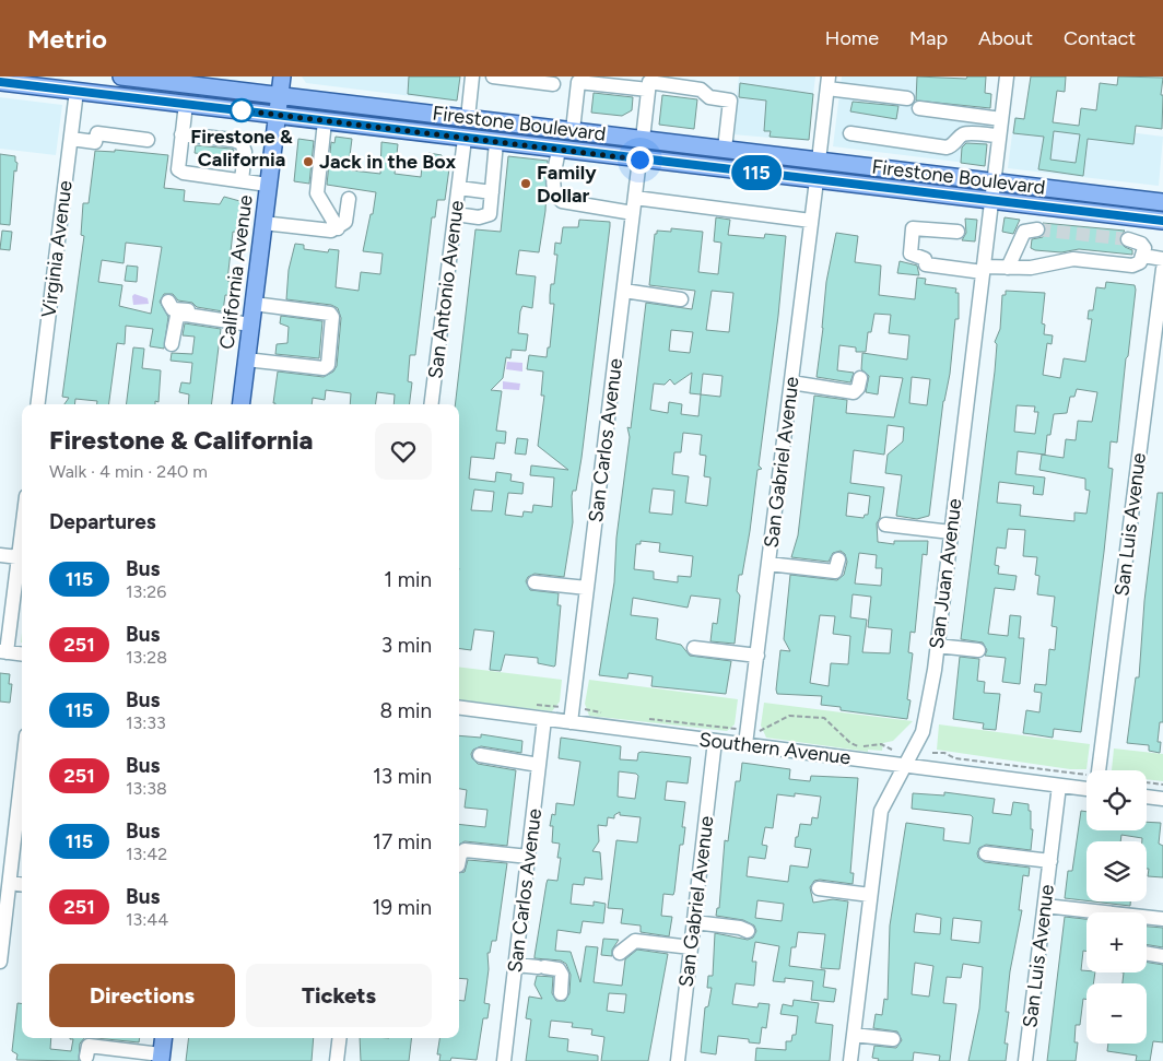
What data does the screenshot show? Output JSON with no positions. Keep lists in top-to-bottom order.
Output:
{
  "streets": {
    "main road": ["Firestone Boulevard", "California Avenue"],
    "street": [
      "Virginia Avenue",
      "San Antonio Avenue",
      "San Carlos Avenue",
      "San Gabriel Avenue",
      "San Luis Avenue",
      "San Juan Avenue",
      "Southern Avenue"
    ]
  },
  "crossings": [
    ["Firestone Boulevard", "Virginia Avenue"],
    ["Firestone Boulevard", "California Avenue"],
    ["Firestone Boulevard", "San Antonio Avenue"],
    ["Firestone Boulevard", "San Carlos Avenue"],
    ["Firestone Boulevard", "San Gabriel Avenue"],
    ["Firestone Boulevard", "San Juan Avenue"],
    ["San Carlos Avenue", "Southern Avenue"],
    ["San Gabriel Avenue", "Southern Avenue"],
    ["San Luis Avenue", "Southern Avenue"],
    ["San Juan Avenue", "Southern Avenue"]
  ],
  "places": ["Firestone & California", "Jack in the Box", "Family Dollar"],
  "lines": ["bus line 115"],
  "page": {
    "header": "Metrio",
    "nav": [
      "Home",
      "Map",
      "About",
      "Contact"
    ],
    "on_map": "115",
    "heading": [
      ["Firestone & California", "Walk · 4 min · 240 m"],
      "Departures"
    ],
    "list": [
      {
        "mark": "115",
        "name": "Bus",
        "note": "13:26",
        "value": "1 min"
      },
      {
        "mark": "251",
        "name": "Bus",
        "note": "13:28",
        "value": "3 min"
      },
      {
        "mark": "115",
        "name": "Bus",
        "note": "13:33",
        "value": "8 min"
      },
      {
        "mark": "251",
        "name": "Bus",
        "note": "13:38",
        "value": "13 min"
      },
      {
        "mark": "115",
        "name": "Bus",
        "note": "13:42",
        "value": "17 min"
      },
      {
        "mark": "251",
        "name": "Bus",
        "note": "13:44",
        "value": "19 min"
      }
    ],
    "map_buttons": ["+", "−"],
    "buttons": ["Directions", "Tickets"]
  }
}
